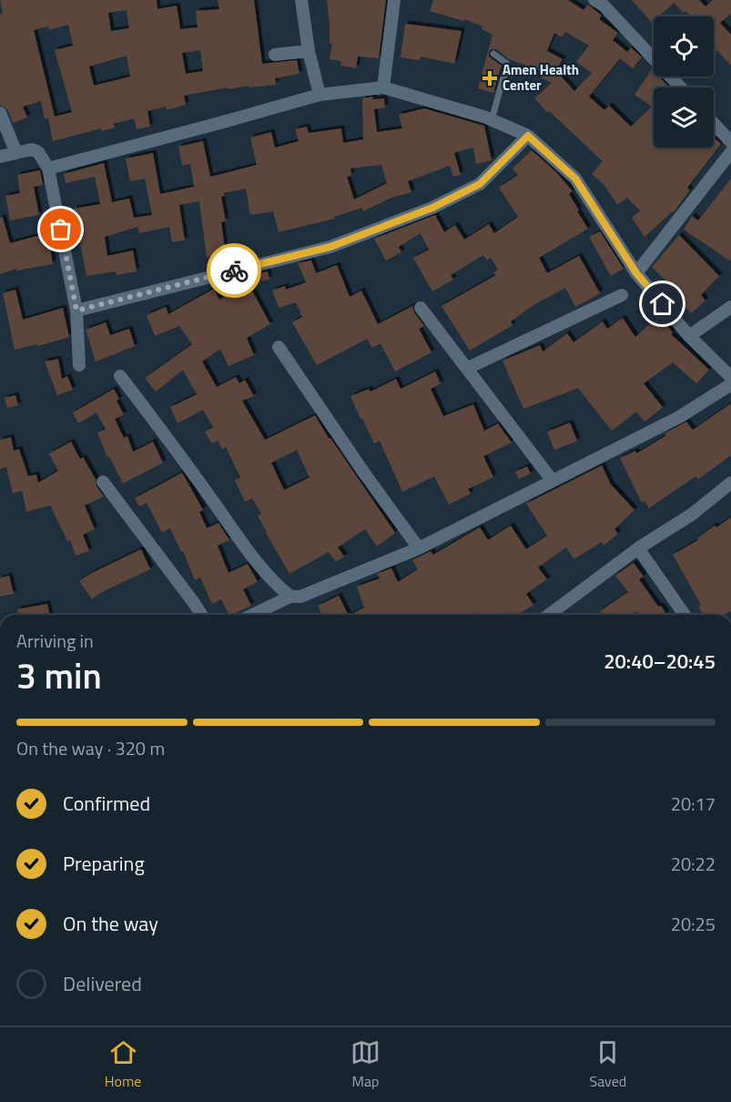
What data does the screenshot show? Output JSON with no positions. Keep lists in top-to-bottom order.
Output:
{
  "places": {
    "health": ["Amen Health Center"]
  },
  "page": {
    "heading": ["3 min", "Arriving in", "20:40–20:45"],
    "bar": "On the way · 320 m",
    "list": [
      ["Confirmed", "20:17"],
      ["Preparing", "20:22"],
      ["On the way", "20:25"],
      "Delivered"
    ],
    "tabs": ["Home", "Map", "Saved"]
  }
}
